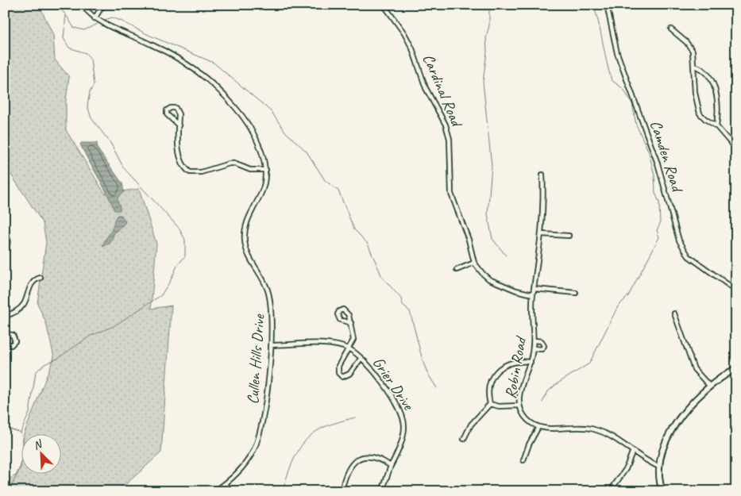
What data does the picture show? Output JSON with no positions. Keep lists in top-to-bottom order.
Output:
{
  "streets": {
    "street": [
      "Cardinal Road",
      "Camden Road",
      "Cullen Hills Drive",
      "Robin Road",
      "Grier Drive"
    ]
  },
  "crossings": [
    ["Cardinal Road", "Robin Road"],
    ["Cullen Hills Drive", "Grier Drive"]
  ],
  "north": "top left"
}
